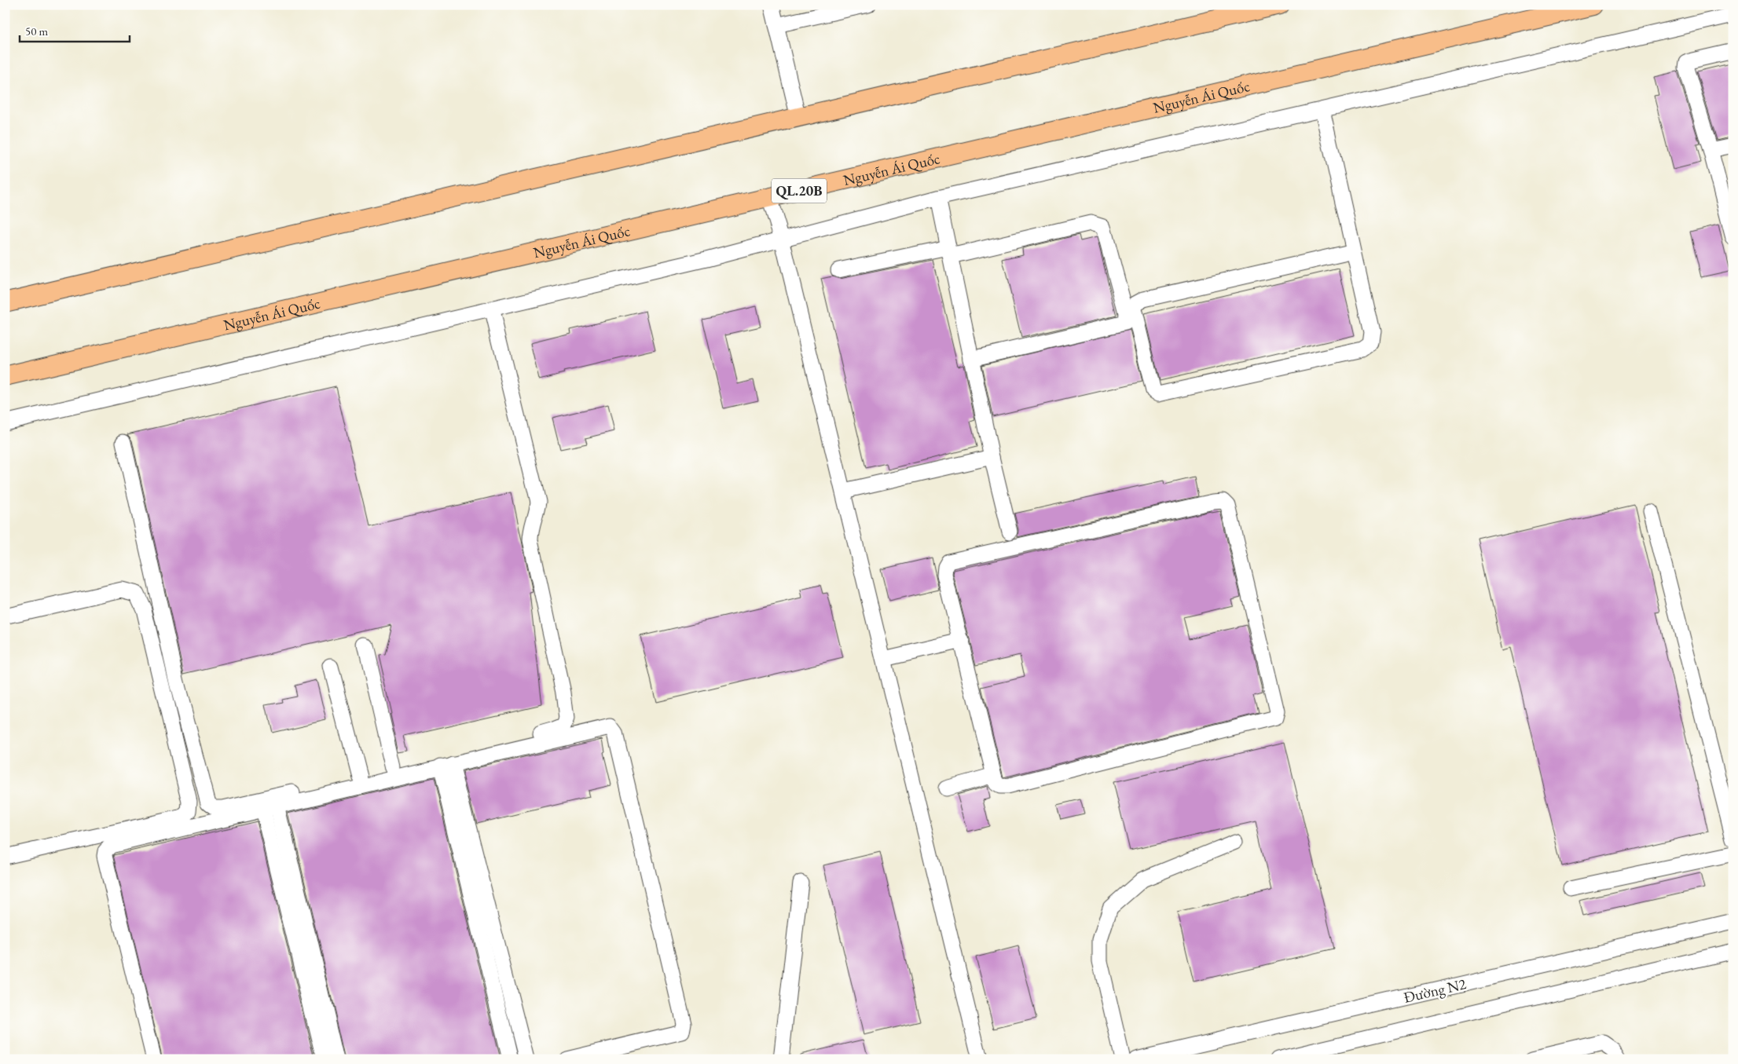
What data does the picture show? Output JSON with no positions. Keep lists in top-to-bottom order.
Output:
{
  "streets": {
    "main road": ["Nguyễn Ái Quốc", "QL.20B"],
    "street": ["Đường N2"]
  },
  "scale_bar": "50 m"
}
